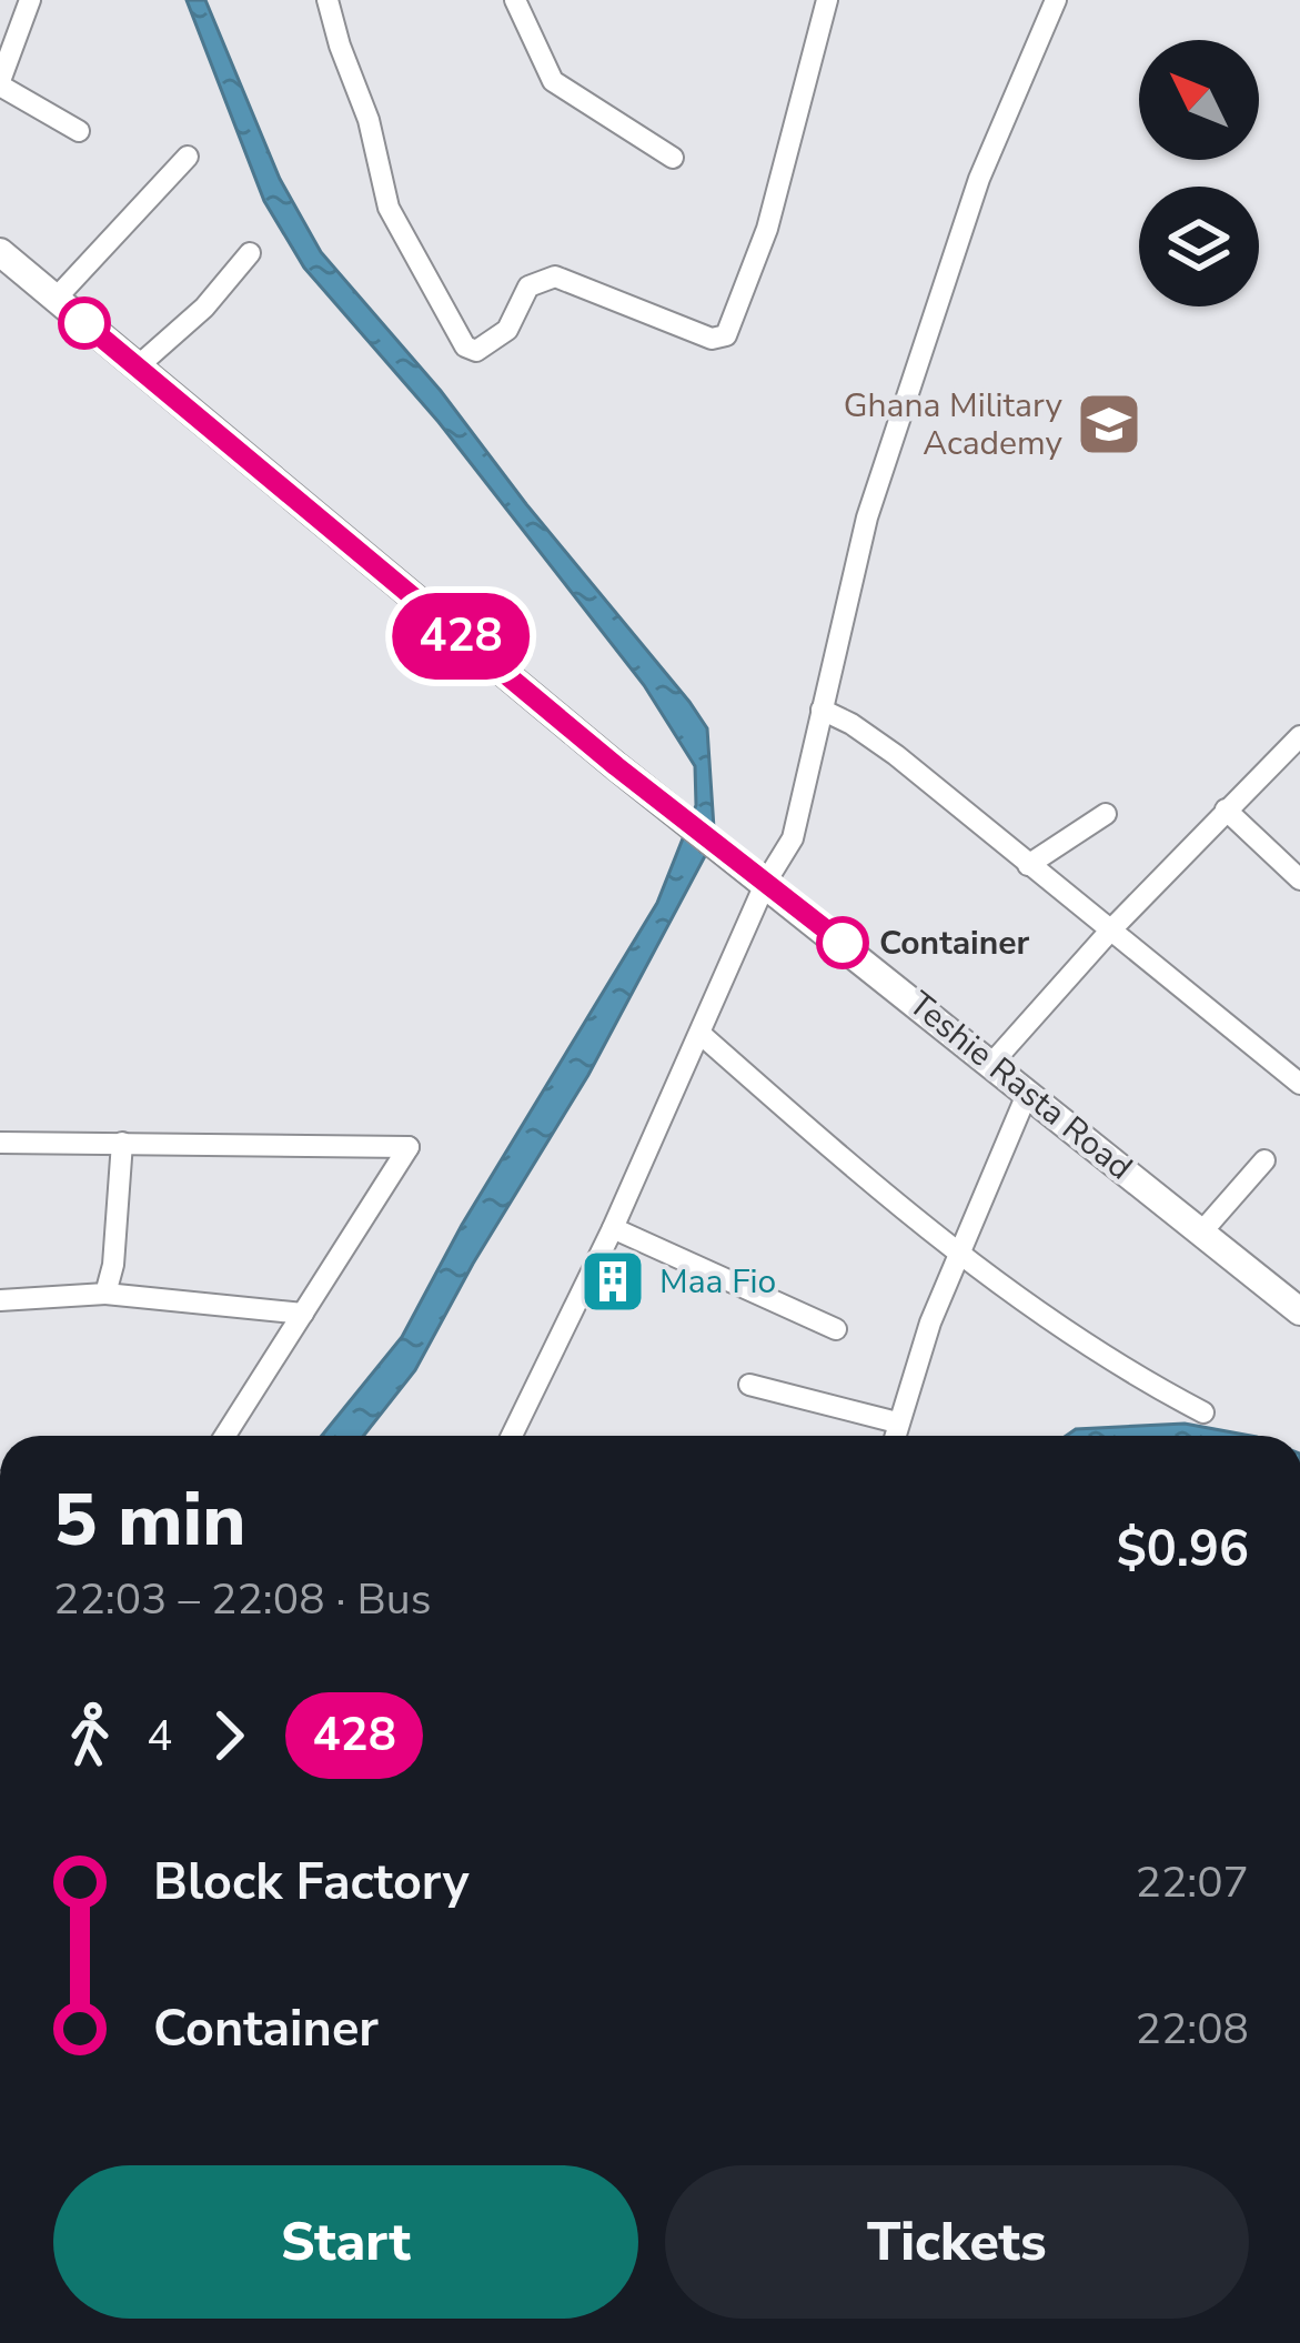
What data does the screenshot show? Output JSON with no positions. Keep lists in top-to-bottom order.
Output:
{
  "streets": {
    "main road": ["Teshie Rasta Road"]
  },
  "places": {
    "school or university": ["Ghana Military Academy"],
    "other": ["Container"],
    "building": ["Maa Fio"]
  },
  "lines": ["bus line 428"],
  "north": "top left",
  "page": {
    "on_map": "428",
    "heading": ["5 min", "22:03 – 22:08 · Bus", "$0.96"],
    "legs": ["4", "428"],
    "list": [
      {
        "name": "Block Factory",
        "value": "22:07"
      },
      {
        "name": "Container",
        "value": "22:08"
      }
    ],
    "buttons": ["Start", "Tickets"]
  }
}
